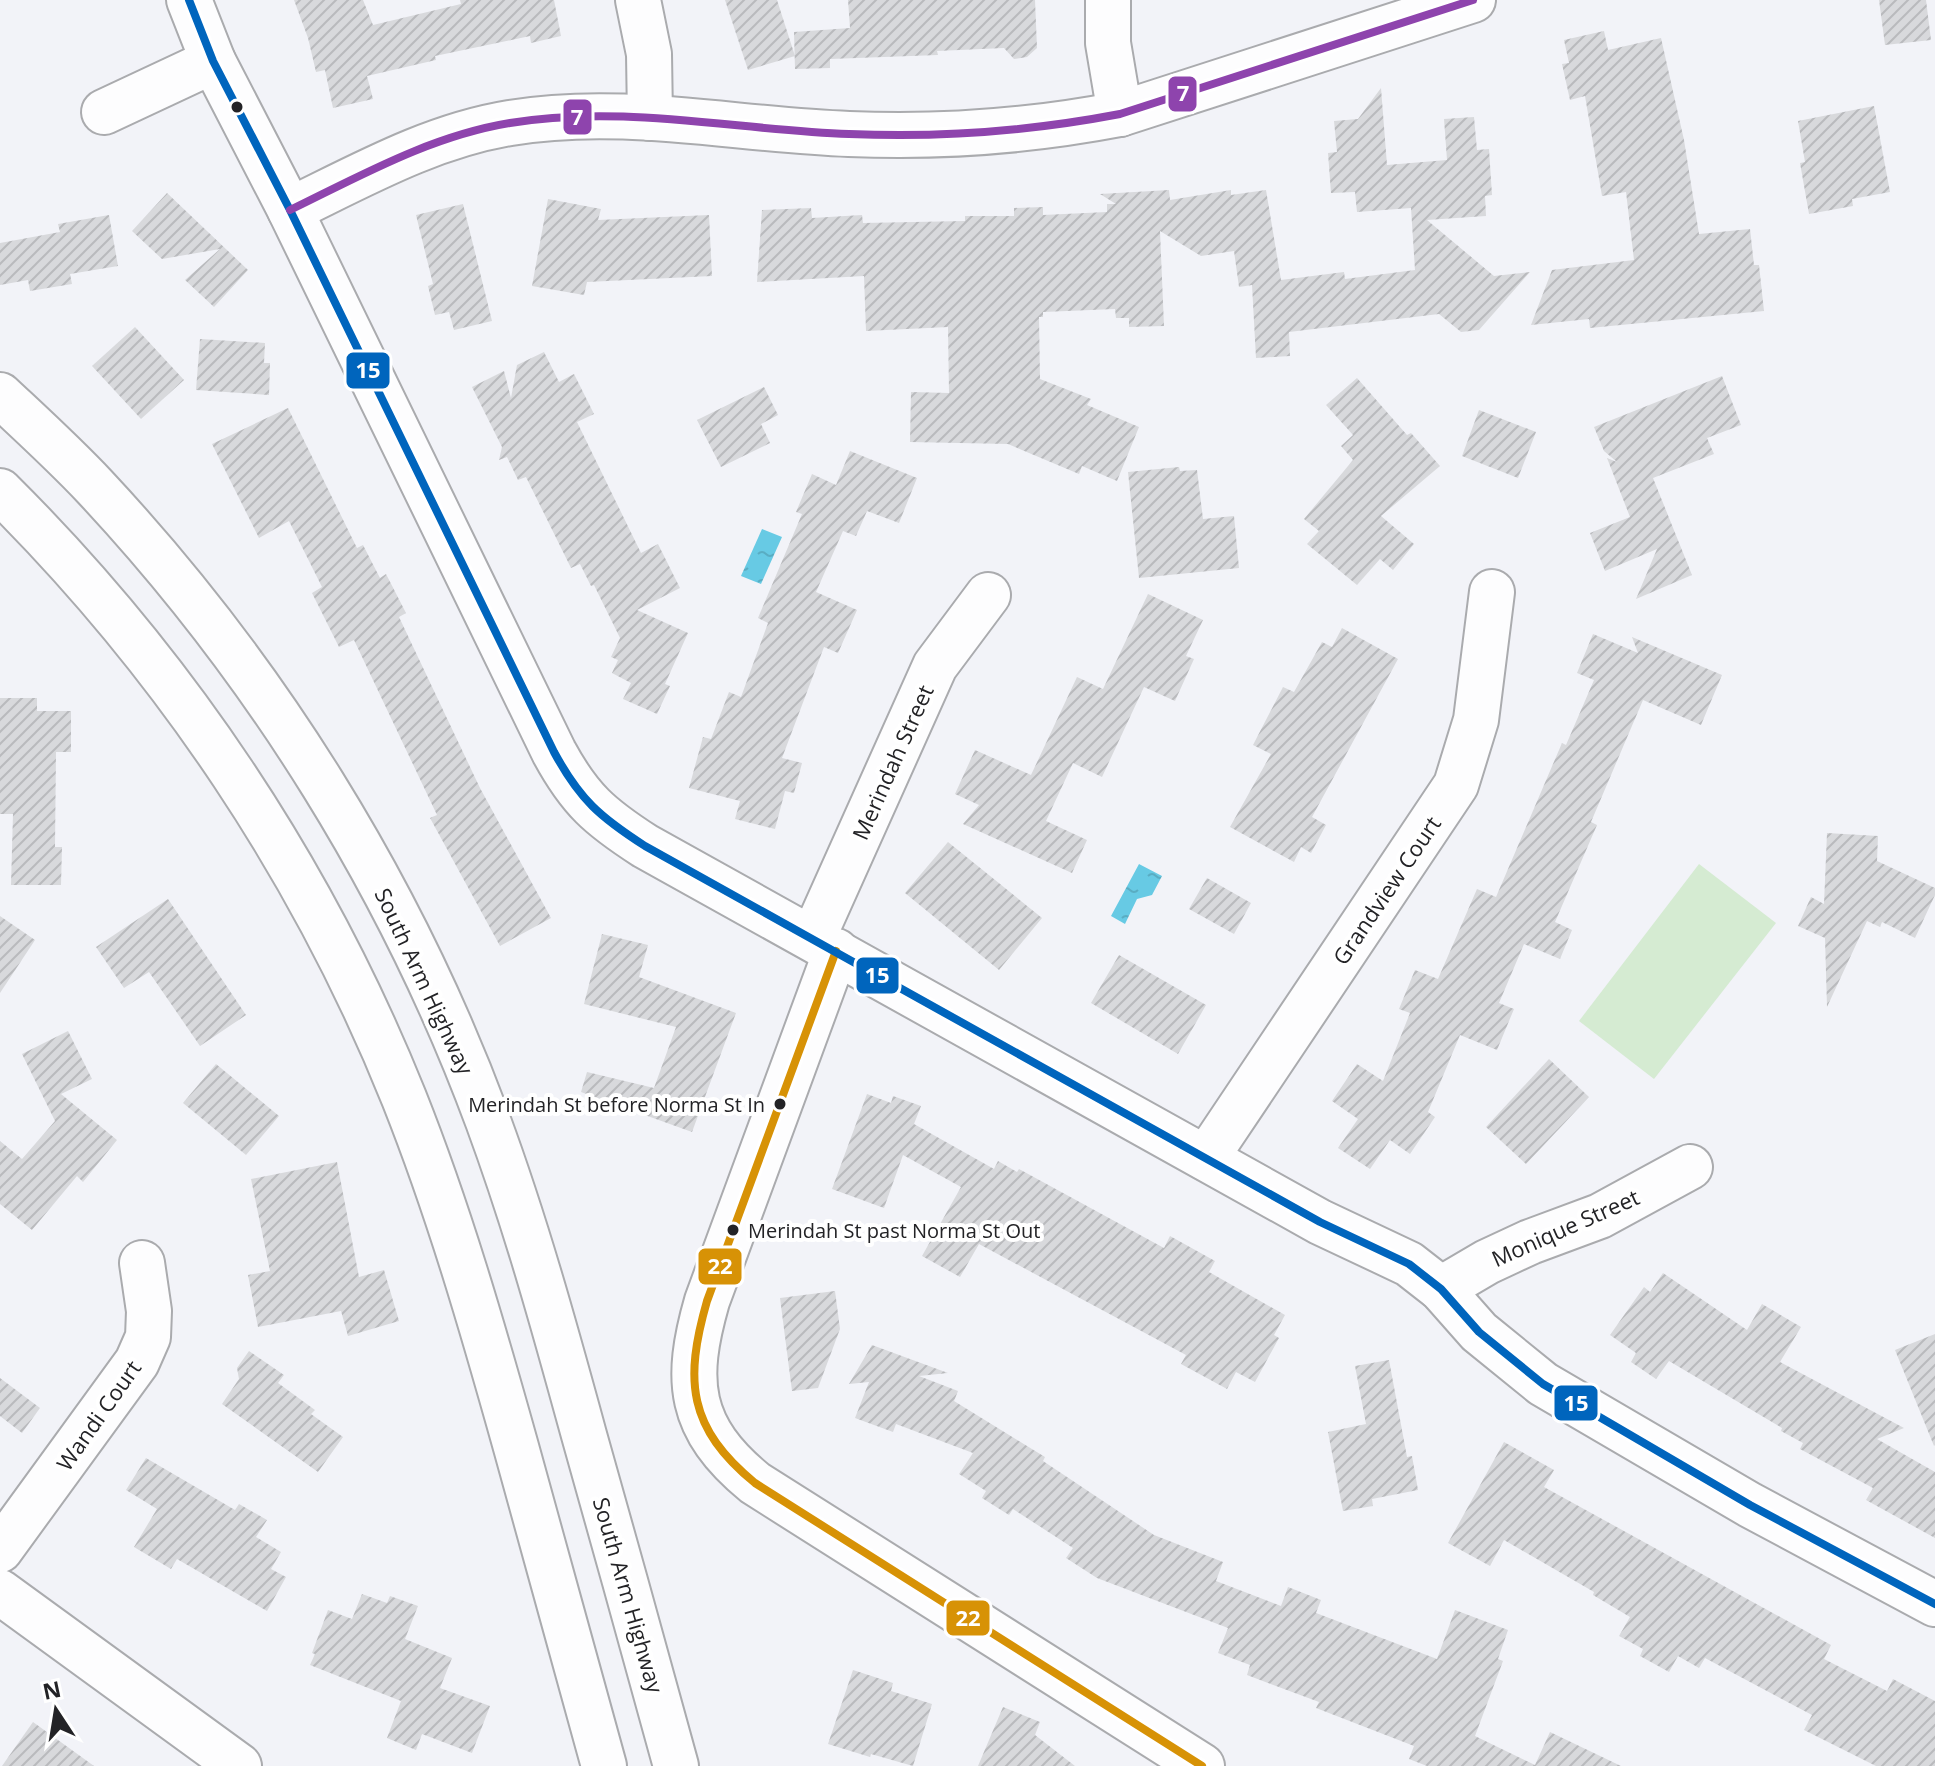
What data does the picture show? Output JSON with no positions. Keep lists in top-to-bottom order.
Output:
{
  "streets": {
    "street": [
      "Merindah Street",
      "Grandview Court",
      "South Arm Highway",
      "Monique Street",
      "Wandi Court"
    ]
  },
  "places": ["Merindah St before Norma St In", "Merindah St past Norma St Out"],
  "lines": ["transit line 15", "transit line 7", "transit line 22"],
  "north": "top"
}
